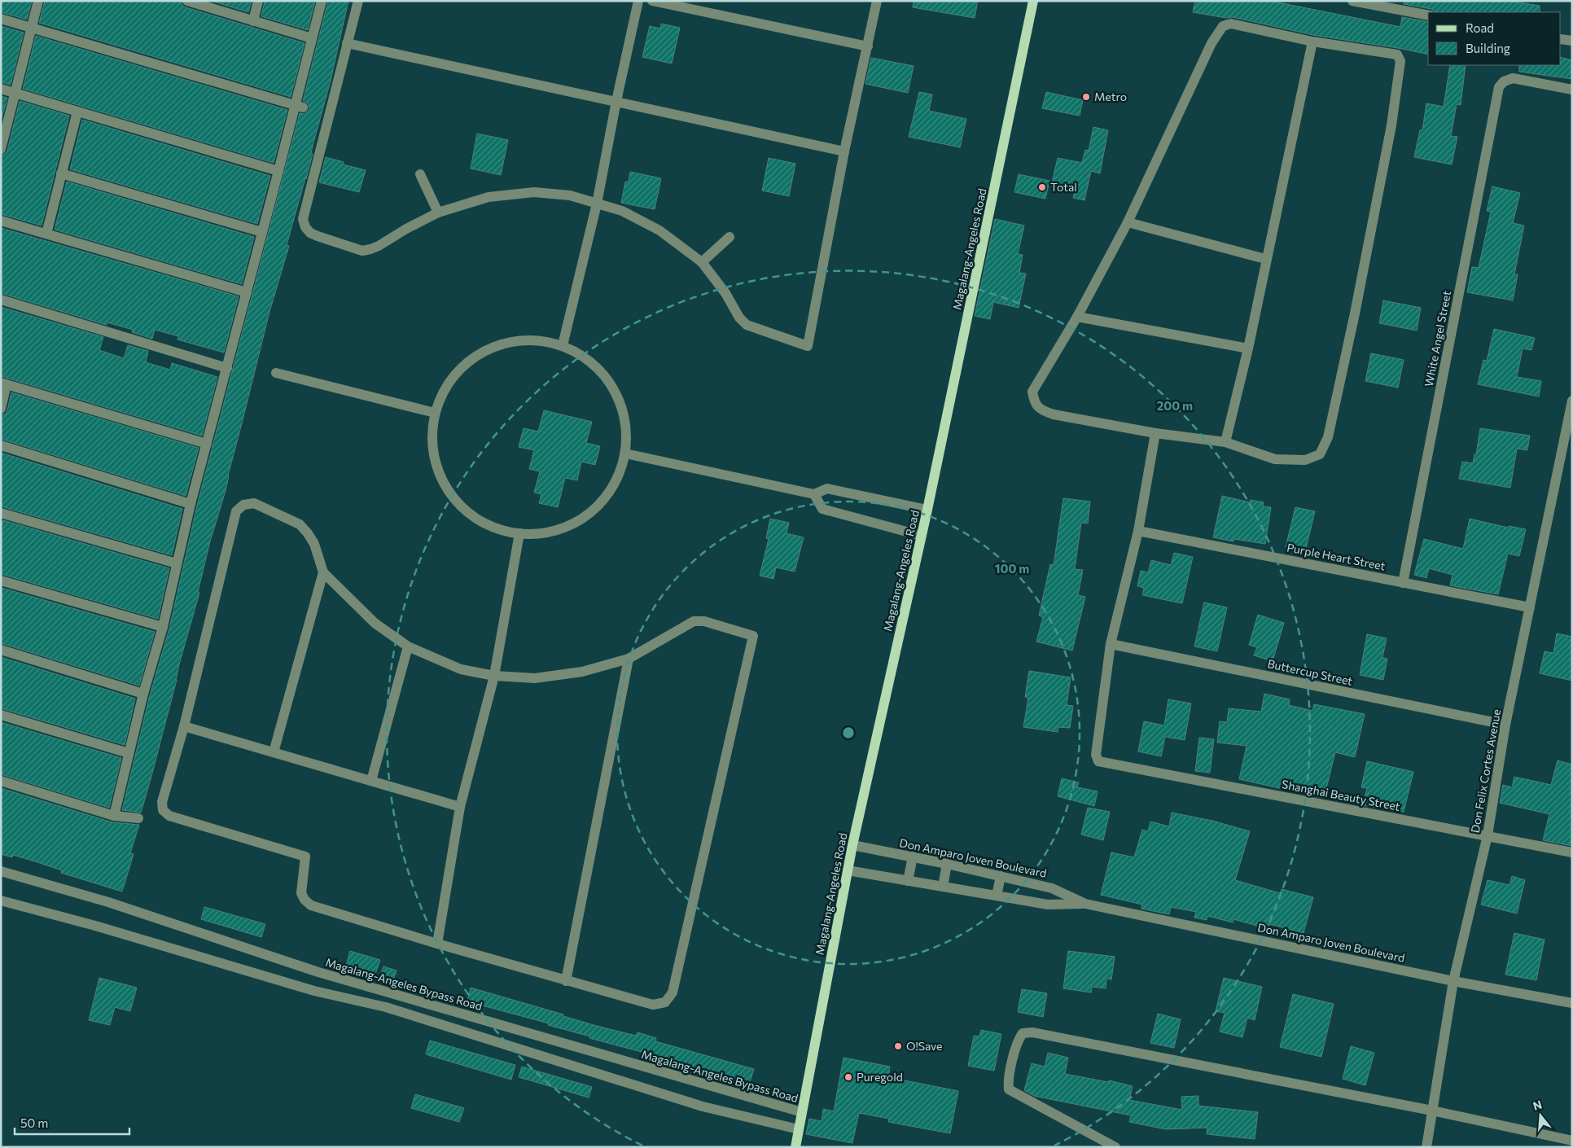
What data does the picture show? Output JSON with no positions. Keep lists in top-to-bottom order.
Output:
{
  "streets": {
    "main road": ["Magalang-Angeles Road"],
    "street": [
      "White Angel Street",
      "Purple Heart Street",
      "Buttercup Street",
      "Don Felix Cortes Avenue",
      "Shanghai Beauty Street",
      "Don Amparo Joven Boulevard",
      "Magalang-Angeles Bypass Road"
    ]
  },
  "crossings": [
    ["Magalang-Angeles Road", "Don Amparo Joven Boulevard"],
    ["Magalang-Angeles Road", "Magalang-Angeles Bypass Road"],
    ["White Angel Street", "Purple Heart Street"],
    ["Purple Heart Street", "Don Felix Cortes Avenue"],
    ["Buttercup Street", "Don Felix Cortes Avenue"],
    ["Buttercup Street", "Shanghai Beauty Street"],
    ["Don Felix Cortes Avenue", "Shanghai Beauty Street"],
    ["Don Felix Cortes Avenue", "Don Amparo Joven Boulevard"]
  ],
  "places": [
    "Metro",
    "Total",
    "O!Save",
    "Puregold"
  ],
  "legend": ["Road", "Building"],
  "scale_bar": "50 m",
  "north": "top",
  "rings": ["200 m", "100 m"]
}
